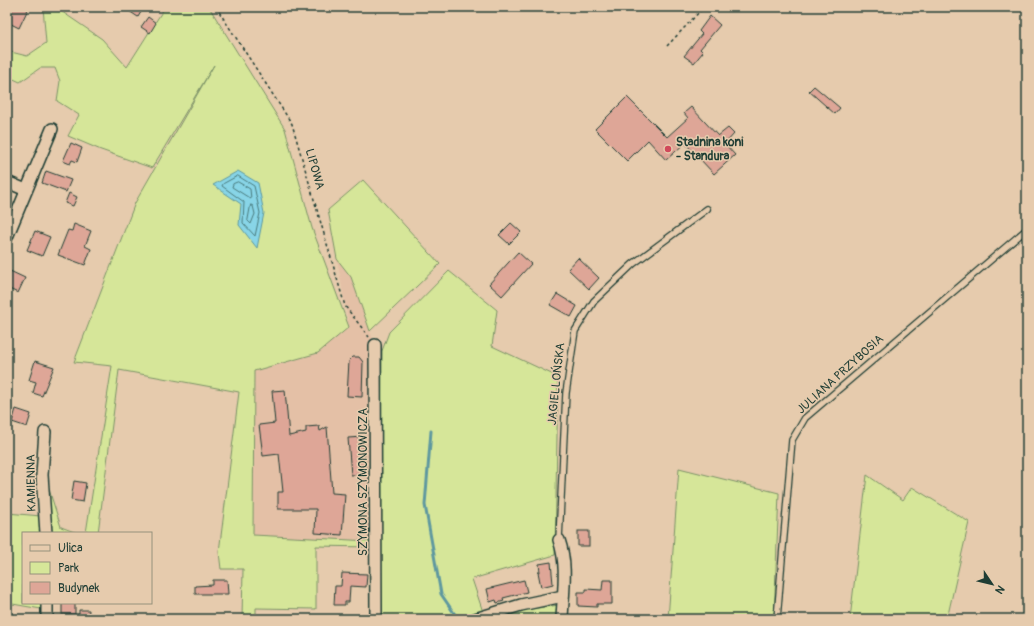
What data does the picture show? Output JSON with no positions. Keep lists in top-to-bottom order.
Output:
{
  "streets": {
    "street": ["JAGIELLOŃSKA", "SZYMONA SZYMONOWICZA", "KAMIENNA"],
    "lane": ["JULIANA PRZYBOSIA"],
    "path": ["LIPOWA"]
  },
  "crossings": [
    ["LIPOWA", "SZYMONA SZYMONOWICZA"]
  ],
  "places": ["Stadnina koni - Standura"],
  "legend": ["Ulica", "Park", "Budynek"],
  "north": "bottom right"
}
